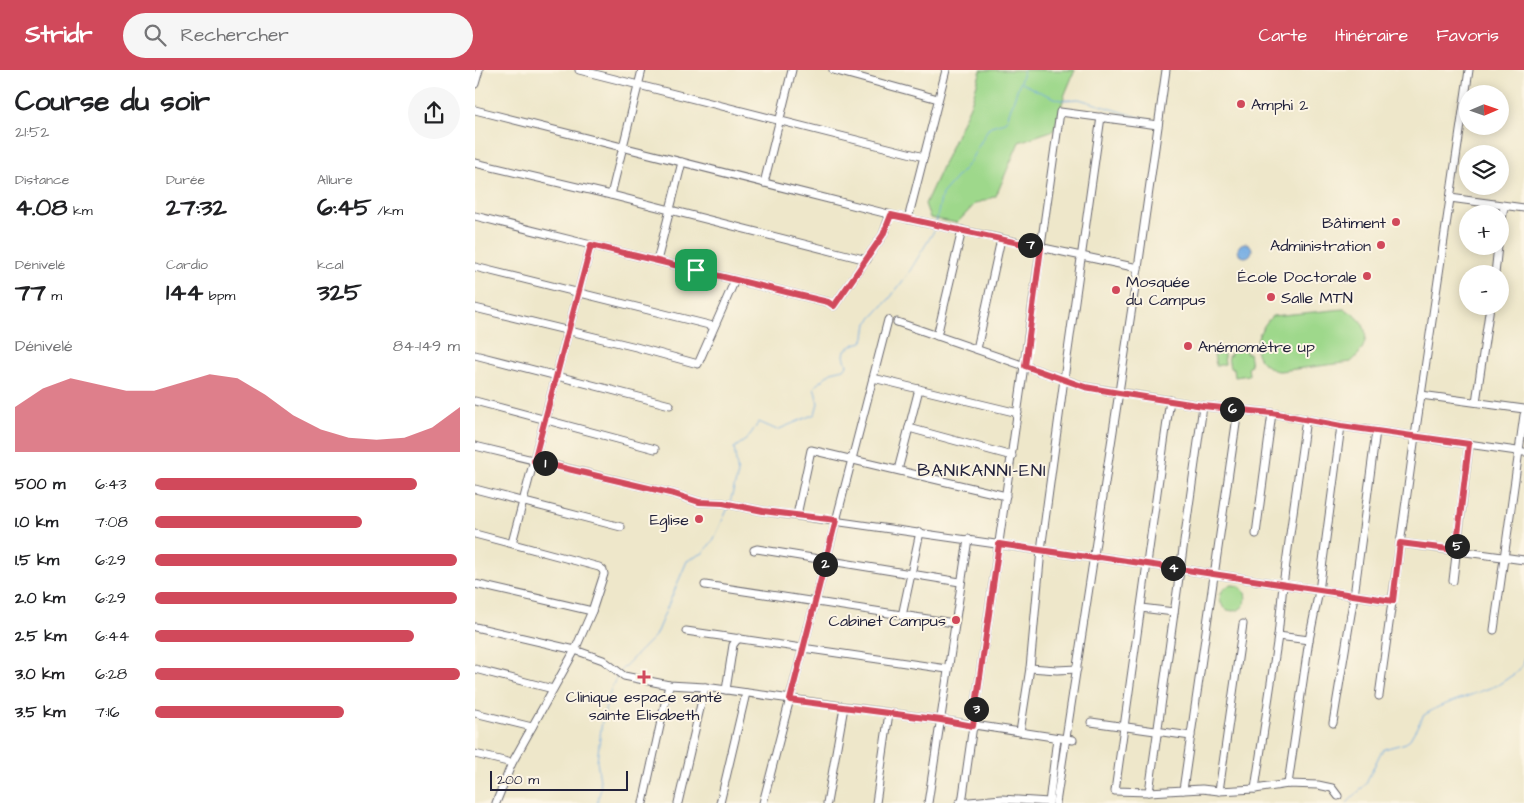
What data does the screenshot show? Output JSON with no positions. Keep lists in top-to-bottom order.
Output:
{
  "districts": ["BANIKANNI-ENI"],
  "places": {
    "other": [
      "Amphi 2",
      "Bâtiment",
      "Administration",
      "École Doctorale",
      "Mosquée du Campus",
      "Salle MTN",
      "Anémomètre up",
      "Eglise",
      "Cabinet Campus"
    ],
    "health": ["Clinique espace santé sainte Elisabeth"]
  },
  "scale_bar": "200 m",
  "north": "right",
  "page": {
    "header": "Stridr",
    "search": "Rechercher",
    "nav": ["Carte", "Itinéraire", "Favoris"],
    "heading": ["Course du soir", "21:52"],
    "map_buttons": ["+", "−"],
    "stats": [
      ["Distance", "4.08 km"],
      ["Durée", "27:32"],
      ["Allure", "6:45 /km"],
      ["Dénivelé", "77 m"],
      ["Cardio", "144 bpm"],
      ["kcal", "325"]
    ],
    "pins": [
      "7",
      "6",
      "1",
      "5",
      "2",
      "4",
      "3"
    ],
    "chart": ["Dénivelé", "84–149 m"],
    "list": [
      {
        "name": "500 m",
        "note": "6:43"
      },
      {
        "name": "1.0 km",
        "note": "7:08"
      },
      {
        "name": "1.5 km",
        "note": "6:29"
      },
      {
        "name": "2.0 km",
        "note": "6:29"
      },
      {
        "name": "2.5 km",
        "note": "6:44"
      },
      {
        "name": "3.0 km",
        "note": "6:28"
      },
      {
        "name": "3.5 km",
        "note": "7:16"
      }
    ],
    "scale": "200 m"
  }
}
